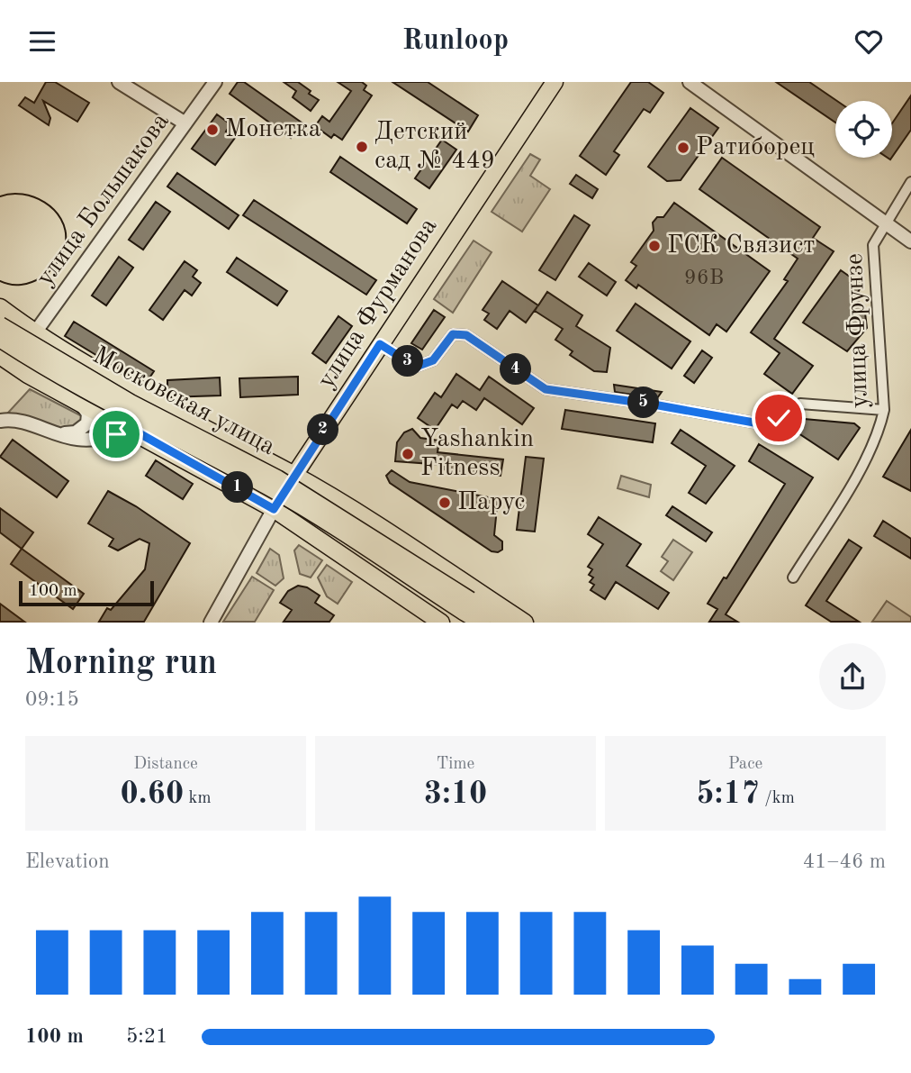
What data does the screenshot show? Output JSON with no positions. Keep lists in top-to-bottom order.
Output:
{
  "streets": {
    "main road": ["улица Фурманова", "Московская улица"],
    "street": ["улица Большакова", "улица Фрунзе"]
  },
  "crossings": [
    ["улица Большакова", "Московская улица"],
    ["улица Фурманова", "Московская улица"]
  ],
  "places": [
    "Монетка",
    "Детский сад № 449",
    "Ратиборец",
    "ГСК Связист",
    "Yashankin Fitness",
    "Парус"
  ],
  "house_numbers": ["96В"],
  "scale_bar": "100 m",
  "page": {
    "header": "Runloop",
    "pins": [
      "3",
      "4",
      "5",
      "2",
      "1"
    ],
    "scale": "100 m",
    "heading": ["Morning run", "09:15"],
    "stats": [
      ["Distance", "0.60 km"],
      ["Time", "3:10"],
      ["Pace", "5:17 /km"]
    ],
    "chart": ["Elevation", "41–46 m"],
    "list": [
      {
        "name": "100 m",
        "note": "5:21"
      }
    ]
  }
}
